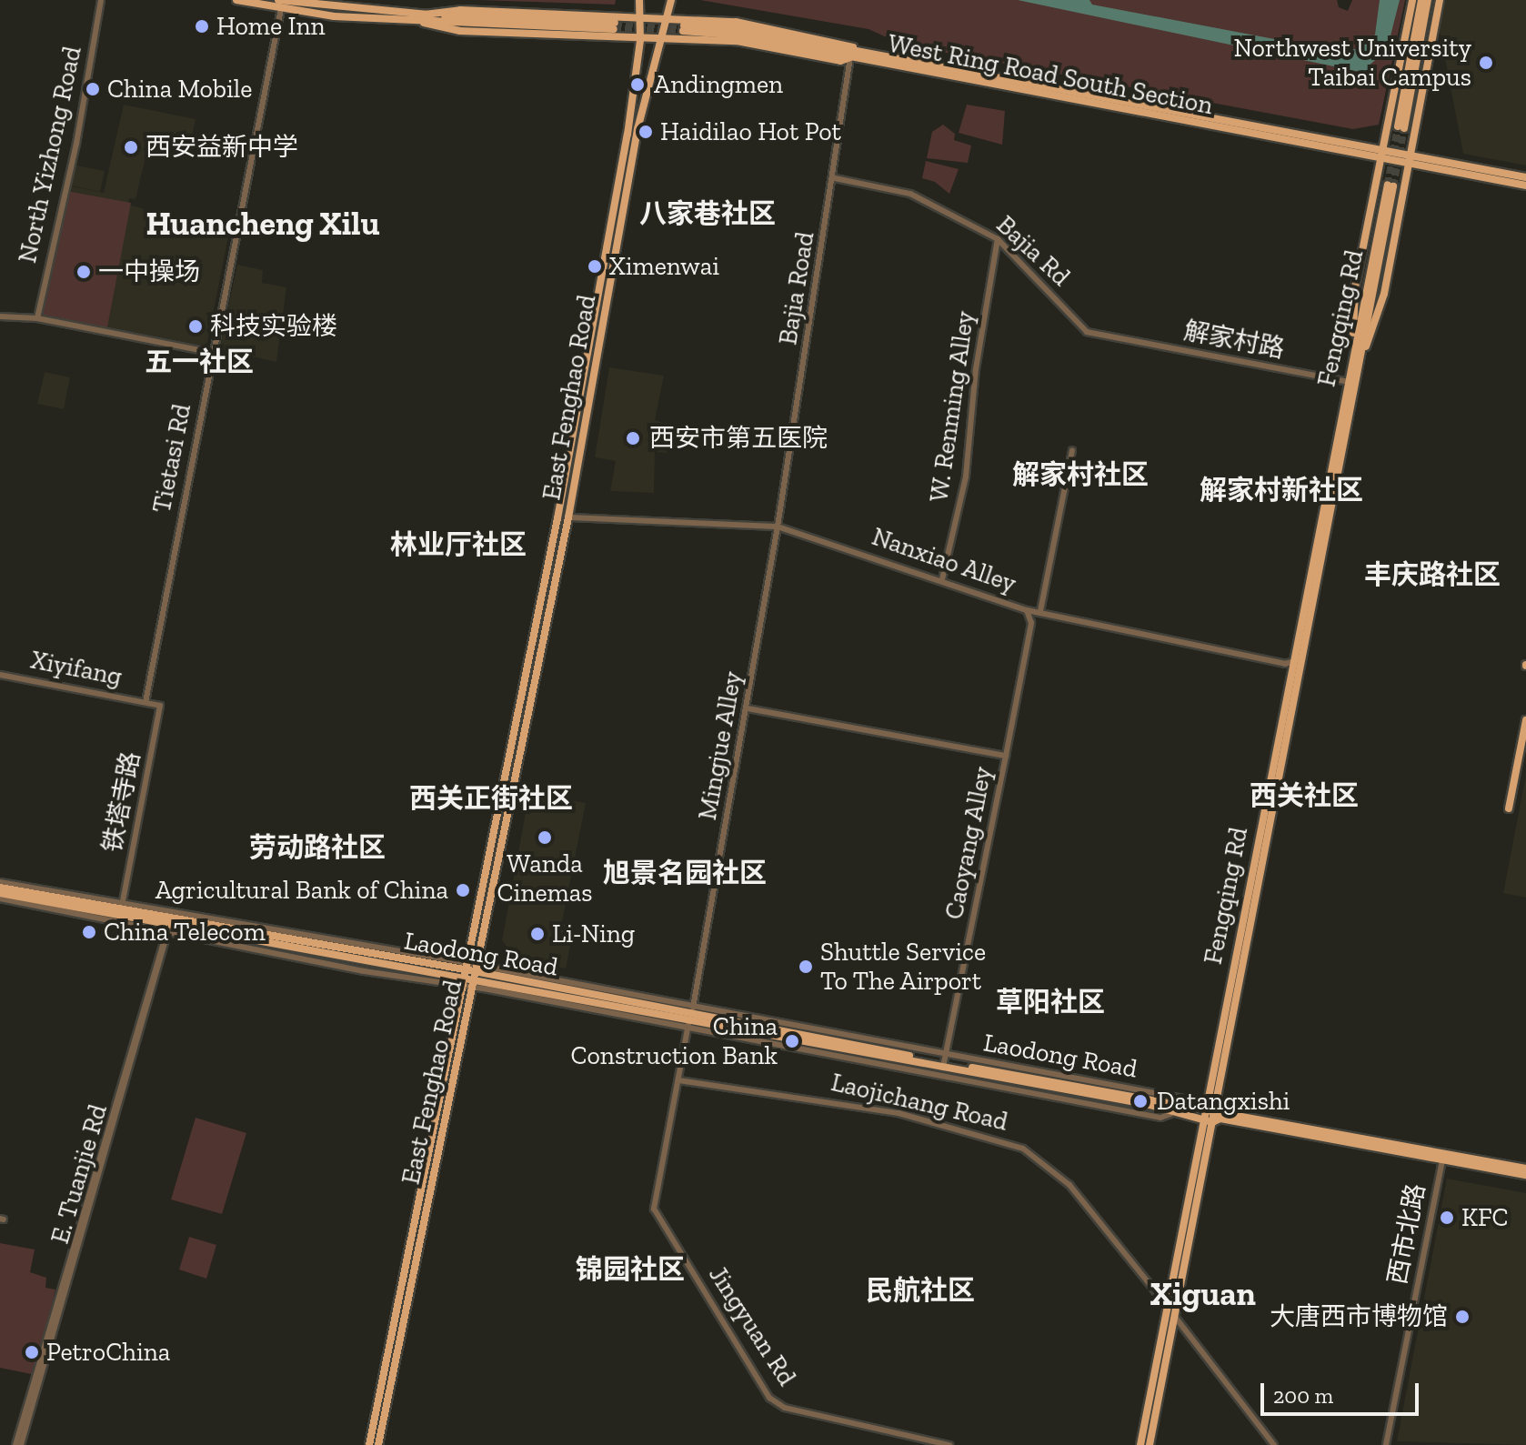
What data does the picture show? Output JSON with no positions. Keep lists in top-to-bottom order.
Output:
{
  "streets": {
    "main road": [
      "West Ring Road South Section",
      "Fengqing Rd",
      "East Fenghao Road",
      "Laodong Road"
    ],
    "street": [
      "North Yizhong Road",
      "Bajia Rd",
      "Bajia Road",
      "解家村路",
      "W. Renming Alley",
      "Tietasi Rd",
      "Nanxiao Alley",
      "Xiyifang",
      "Mingjue Alley",
      "铁塔寺路",
      "Caoyang Alley",
      "Laojichang Road",
      "E. Tuanjie Rd",
      "西市北路",
      "Jingyuan Rd"
    ]
  },
  "crossings": [
    ["West Ring Road South Section", "Bajia Road"],
    ["Bajia Rd", "Bajia Road"],
    ["Bajia Rd", "解家村路"],
    ["Bajia Rd", "W. Renming Alley"],
    ["Bajia Road", "Nanxiao Alley"],
    ["Bajia Road", "Mingjue Alley"],
    ["Fengqing Rd", "解家村路"],
    ["Fengqing Rd", "Nanxiao Alley"],
    ["Fengqing Rd", "Laodong Road"],
    ["Fengqing Rd", "Laojichang Road"],
    ["East Fenghao Road", "Nanxiao Alley"],
    ["East Fenghao Road", "Laodong Road"],
    ["W. Renming Alley", "Nanxiao Alley"],
    ["Tietasi Rd", "Xiyifang"],
    ["Tietasi Rd", "铁塔寺路"],
    ["Nanxiao Alley", "Mingjue Alley"],
    ["Xiyifang", "铁塔寺路"],
    ["Mingjue Alley", "Caoyang Alley"],
    ["Mingjue Alley", "Laodong Road"],
    ["Mingjue Alley", "Jingyuan Rd"],
    ["铁塔寺路", "Laodong Road"],
    ["Caoyang Alley", "Laodong Road"],
    ["Laodong Road", "E. Tuanjie Rd"],
    ["Laodong Road", "西市北路"],
    ["Laodong Road", "Jingyuan Rd"],
    ["Laojichang Road", "Jingyuan Rd"]
  ],
  "districts": [
    "八家巷社区",
    "Huancheng Xilu",
    "五一社区",
    "解家村社区",
    "解家村新社区",
    "林业厅社区",
    "丰庆路社区",
    "西关社区",
    "西关正街社区",
    "劳动路社区",
    "旭景名园社区",
    "草阳社区",
    "锦园社区",
    "民航社区",
    "Xiguan"
  ],
  "places": [
    "Home Inn",
    "Northwest University Taibai Campus",
    "Andingmen",
    "China Mobile",
    "Haidilao Hot Pot",
    "西安益新中学",
    "Ximenwai",
    "一中操场",
    "科技实验楼",
    "西安市第五医院",
    "Wanda Cinemas",
    "Agricultural Bank of China",
    "China Telecom",
    "Li-Ning",
    "Shuttle Service To The Airport",
    "China Construction Bank",
    "Datangxishi",
    "KFC",
    "大唐西市博物馆",
    "PetroChina"
  ],
  "scale_bar": "200 m"
}
